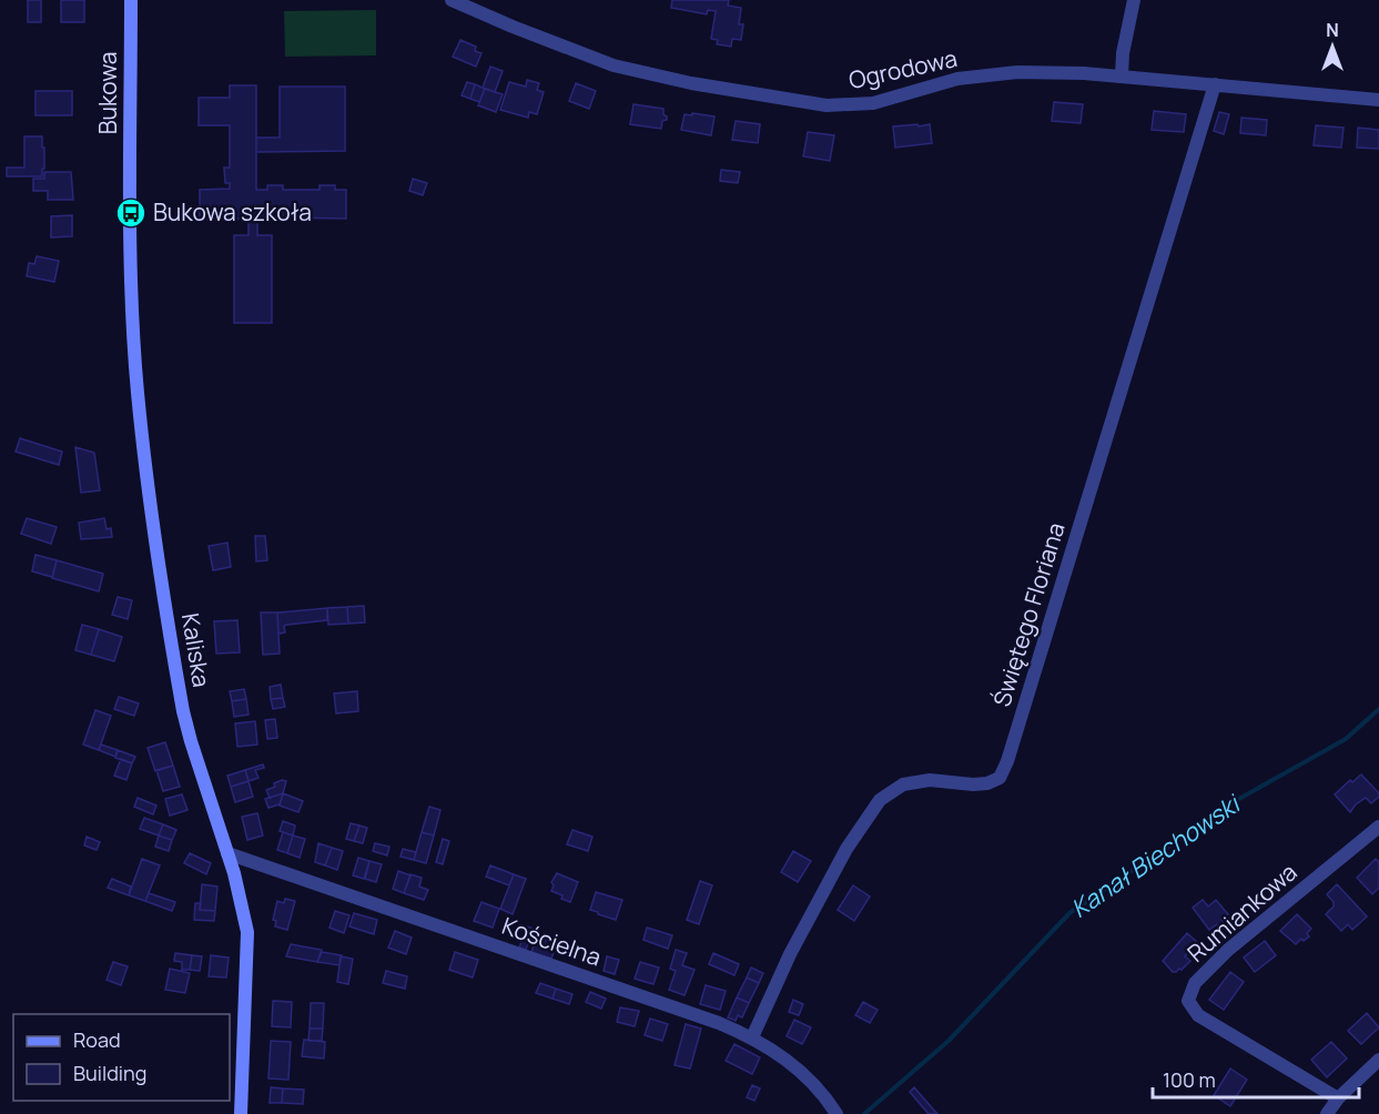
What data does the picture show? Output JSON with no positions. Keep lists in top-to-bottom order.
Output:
{
  "streets": {
    "main road": ["Bukowa", "Kaliska"],
    "street": [
      "Ogrodowa",
      "Świętego Floriana",
      "Rumiankowa",
      "Kościelna"
    ]
  },
  "crossings": [
    ["Ogrodowa", "Świętego Floriana"],
    ["Bukowa", "Kaliska"],
    ["Świętego Floriana", "Kościelna"],
    ["Kaliska", "Kościelna"]
  ],
  "water": ["Kanał Biechowski"],
  "places": {
    "bus stop": ["Bukowa szkoła"]
  },
  "legend": ["Road", "Building"],
  "scale_bar": "100 m",
  "north": "top"
}
